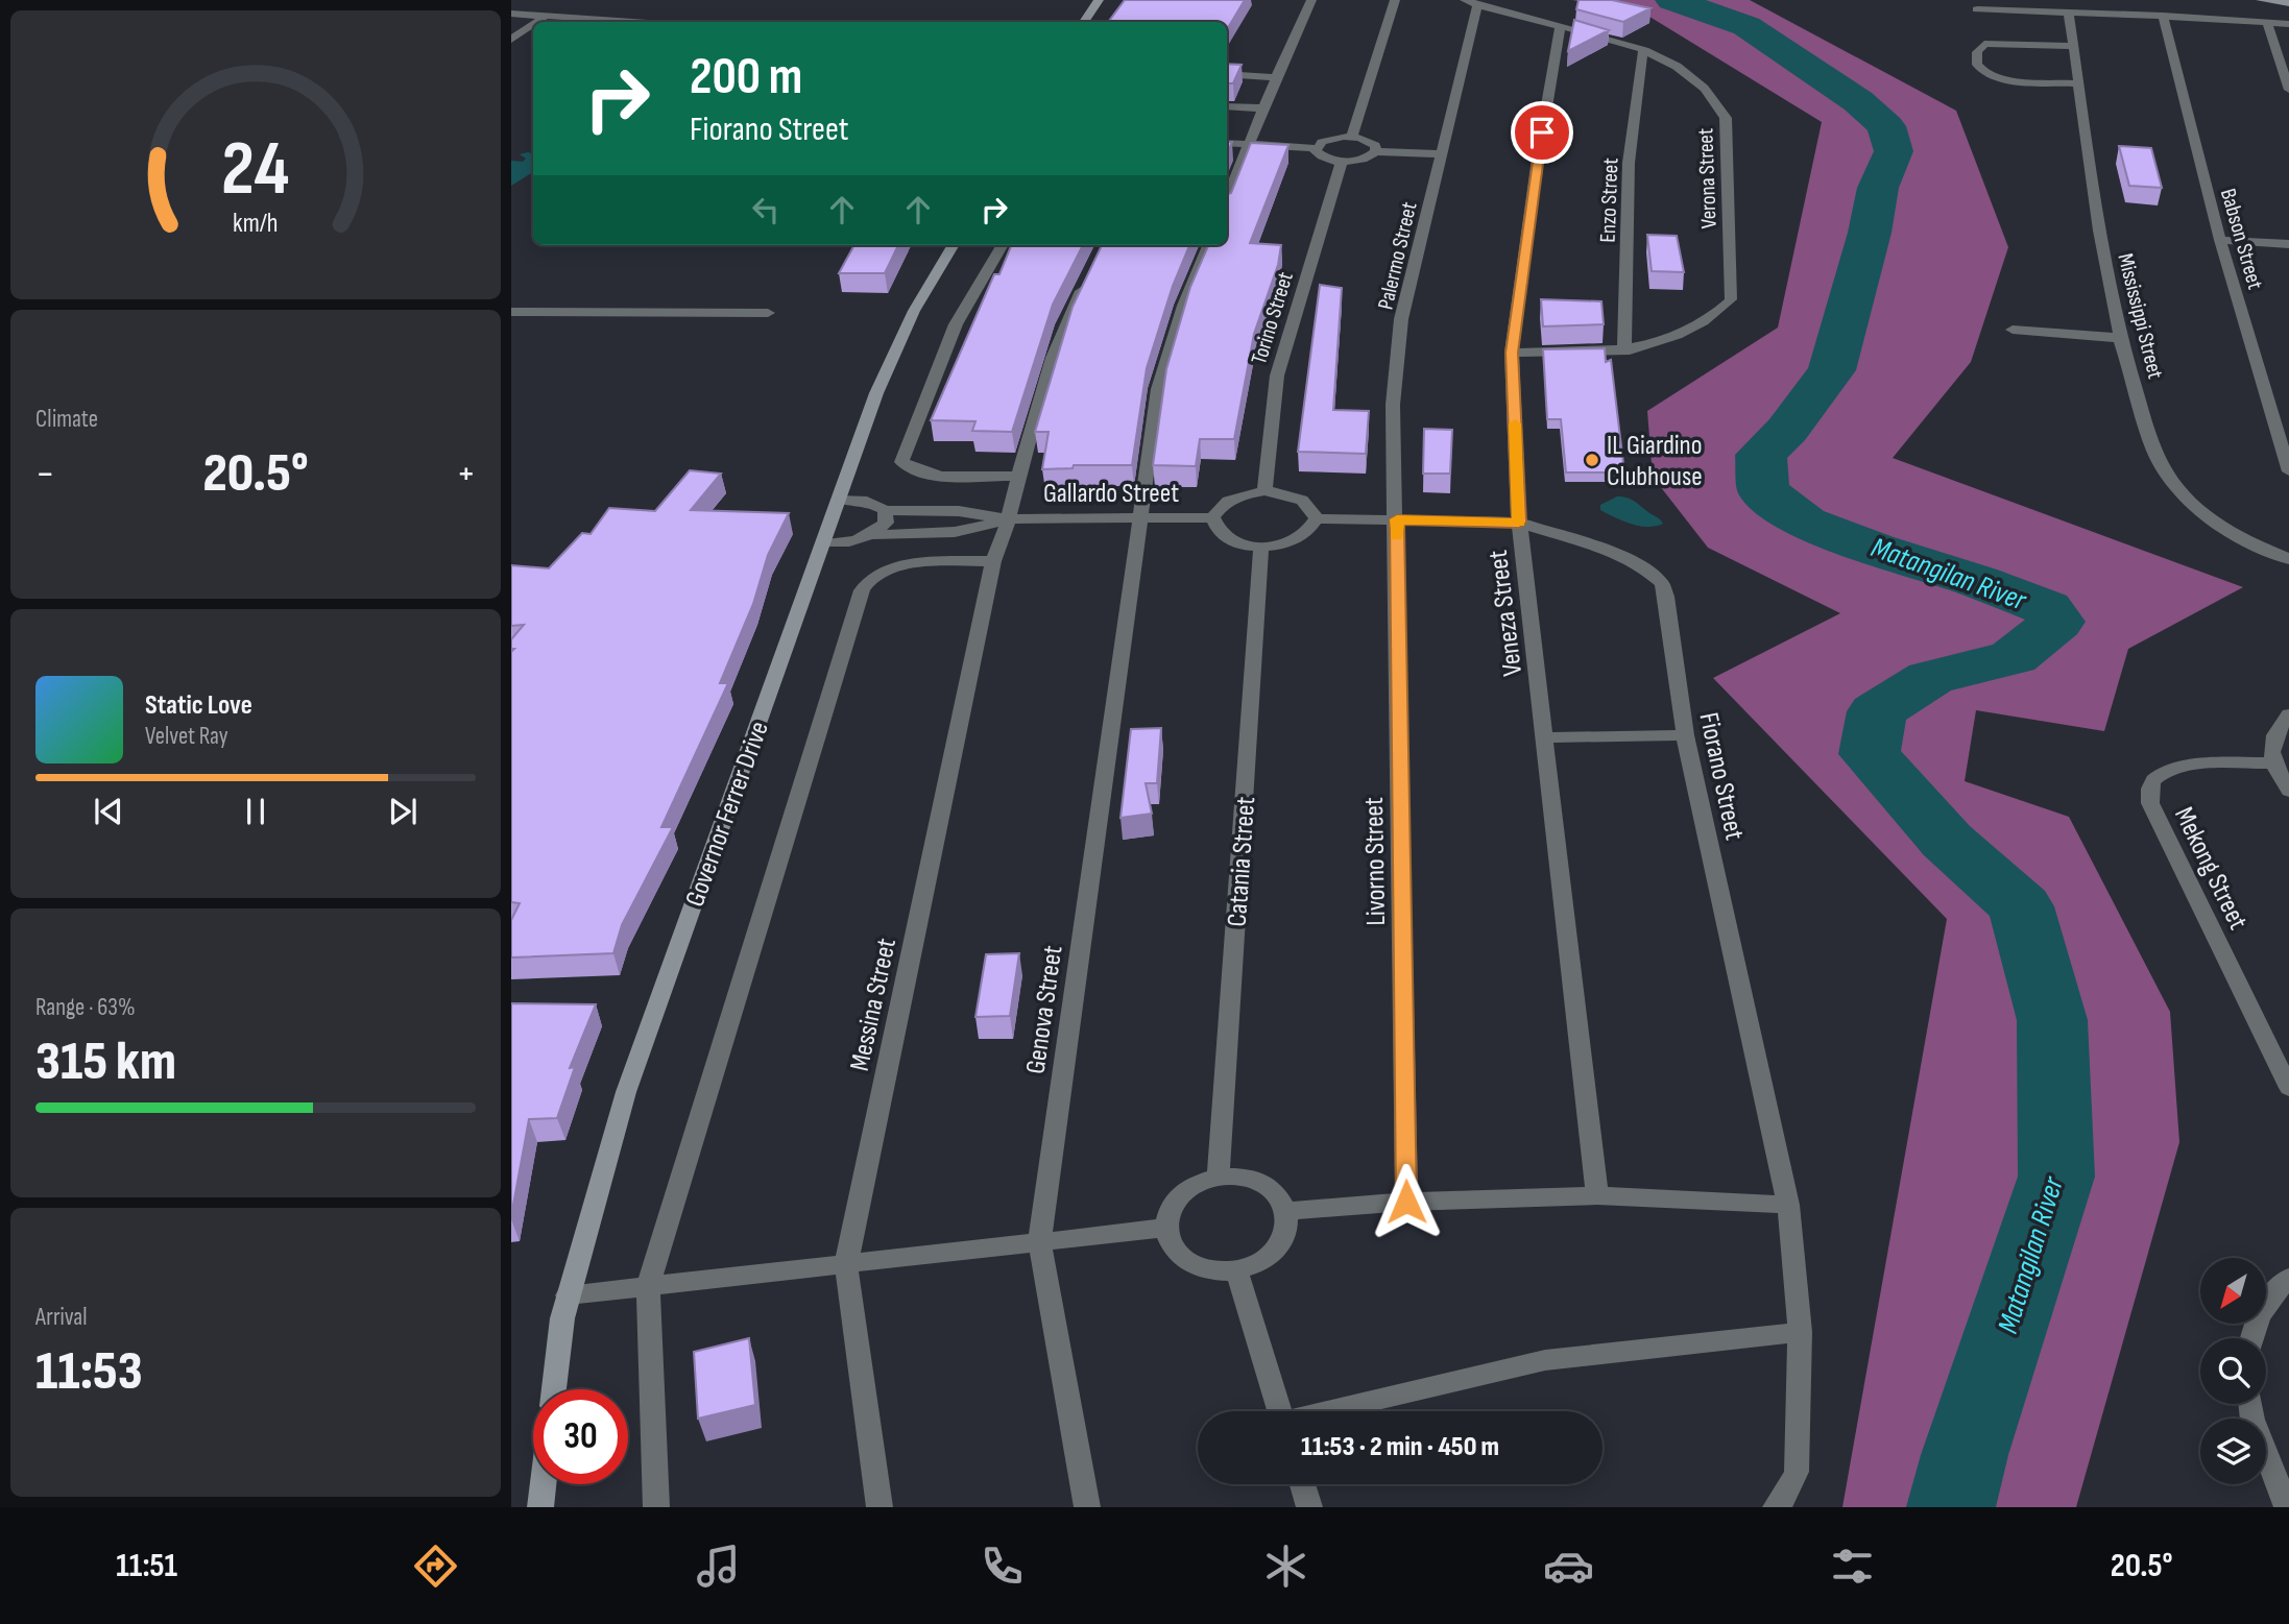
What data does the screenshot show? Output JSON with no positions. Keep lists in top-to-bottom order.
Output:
{
  "streets": {
    "main road": ["Governor Ferrer Drive"],
    "street": [
      "Verona Street",
      "Enzo Street",
      "Babson Street",
      "Palermo Street",
      "Mississippi Street",
      "Torino Street",
      "Gallardo Street",
      "Veneza Street",
      "Fiorano Street",
      "Catania Street",
      "Livorno Street",
      "Mekong Street",
      "Messina Street",
      "Genova Street"
    ]
  },
  "crossings": [
    ["Verona Street", "Enzo Street"],
    ["Verona Street", "Palermo Street"],
    ["Verona Street", "Veneza Street"],
    ["Palermo Street", "Fiorano Street"],
    ["Palermo Street", "Livorno Street"],
    ["Gallardo Street", "Messina Street"],
    ["Gallardo Street", "Genova Street"],
    ["Veneza Street", "Fiorano Street"],
    ["Fiorano Street", "Livorno Street"]
  ],
  "water": ["Matangilan River"],
  "places": ["IL Giardino Clubhouse"],
  "north": "bottom left",
  "page": {
    "turn": ["200 m", "Fiorano Street"],
    "tile": [
      "Climate",
      ["Range · 63%", "315 km"],
      ["Arrival", "11:53"]
    ],
    "heat": ["−", "20.5°", "+"],
    "song": ["Static Love", "Velvet Ray"],
    "limit": "30",
    "trip": "11:53 · 2 min · 450 m",
    "tabs": ["11:51", "20.5°"],
    "gauge": ["24", "km/h"]
  }
}
